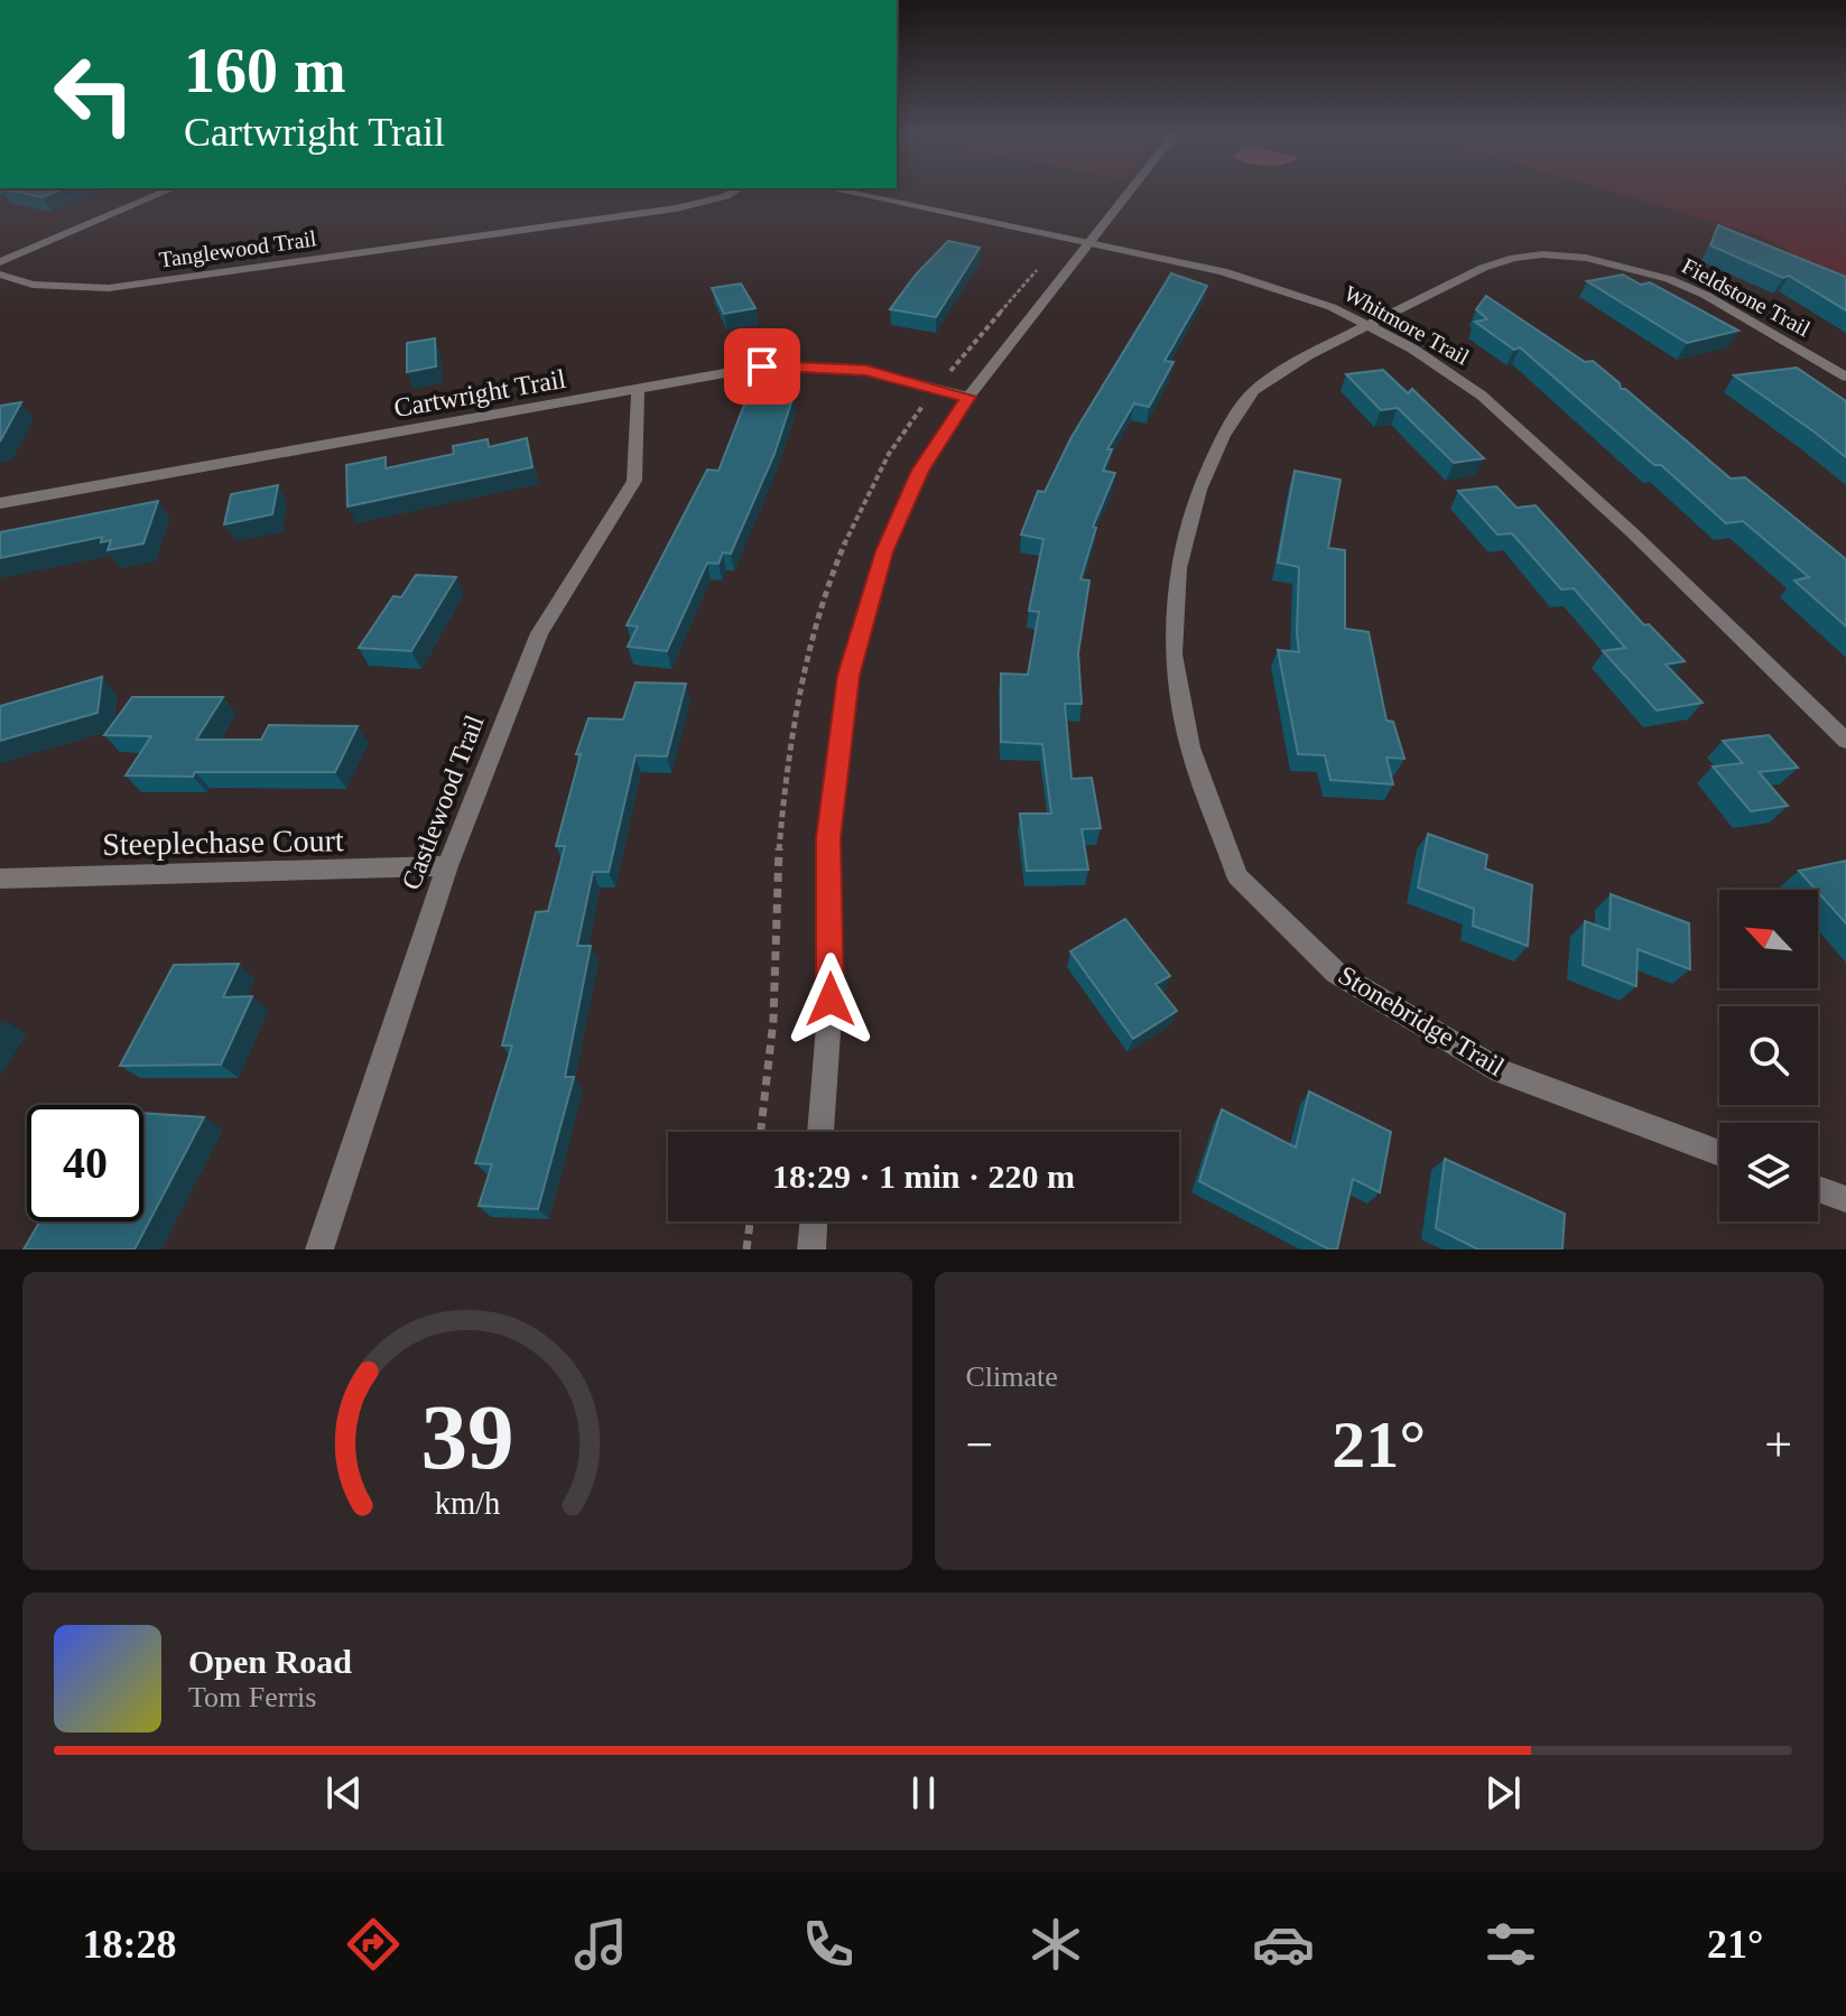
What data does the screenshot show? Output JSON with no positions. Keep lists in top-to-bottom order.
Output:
{
  "streets": {
    "street": [
      "Tanglewood Trail",
      "Fieldstone Trail",
      "Whitmore Trail",
      "Cartwright Trail",
      "Castlewood Trail",
      "Steeplechase Court",
      "Stonebridge Trail"
    ]
  },
  "crossings": [
    ["Fieldstone Trail", "Whitmore Trail"],
    ["Fieldstone Trail", "Stonebridge Trail"],
    ["Whitmore Trail", "Stonebridge Trail"],
    ["Cartwright Trail", "Castlewood Trail"],
    ["Castlewood Trail", "Steeplechase Court"]
  ],
  "north": "top left",
  "page": {
    "turn": ["160 m", "Cartwright Trail"],
    "limit": "40",
    "trip": "18:29 · 1 min · 220 m",
    "tile": "Climate",
    "heat": ["−", "21°", "+"],
    "song": ["Open Road", "Tom Ferris"],
    "tabs": ["18:28", "21°"],
    "gauge": ["39", "km/h"]
  }
}
